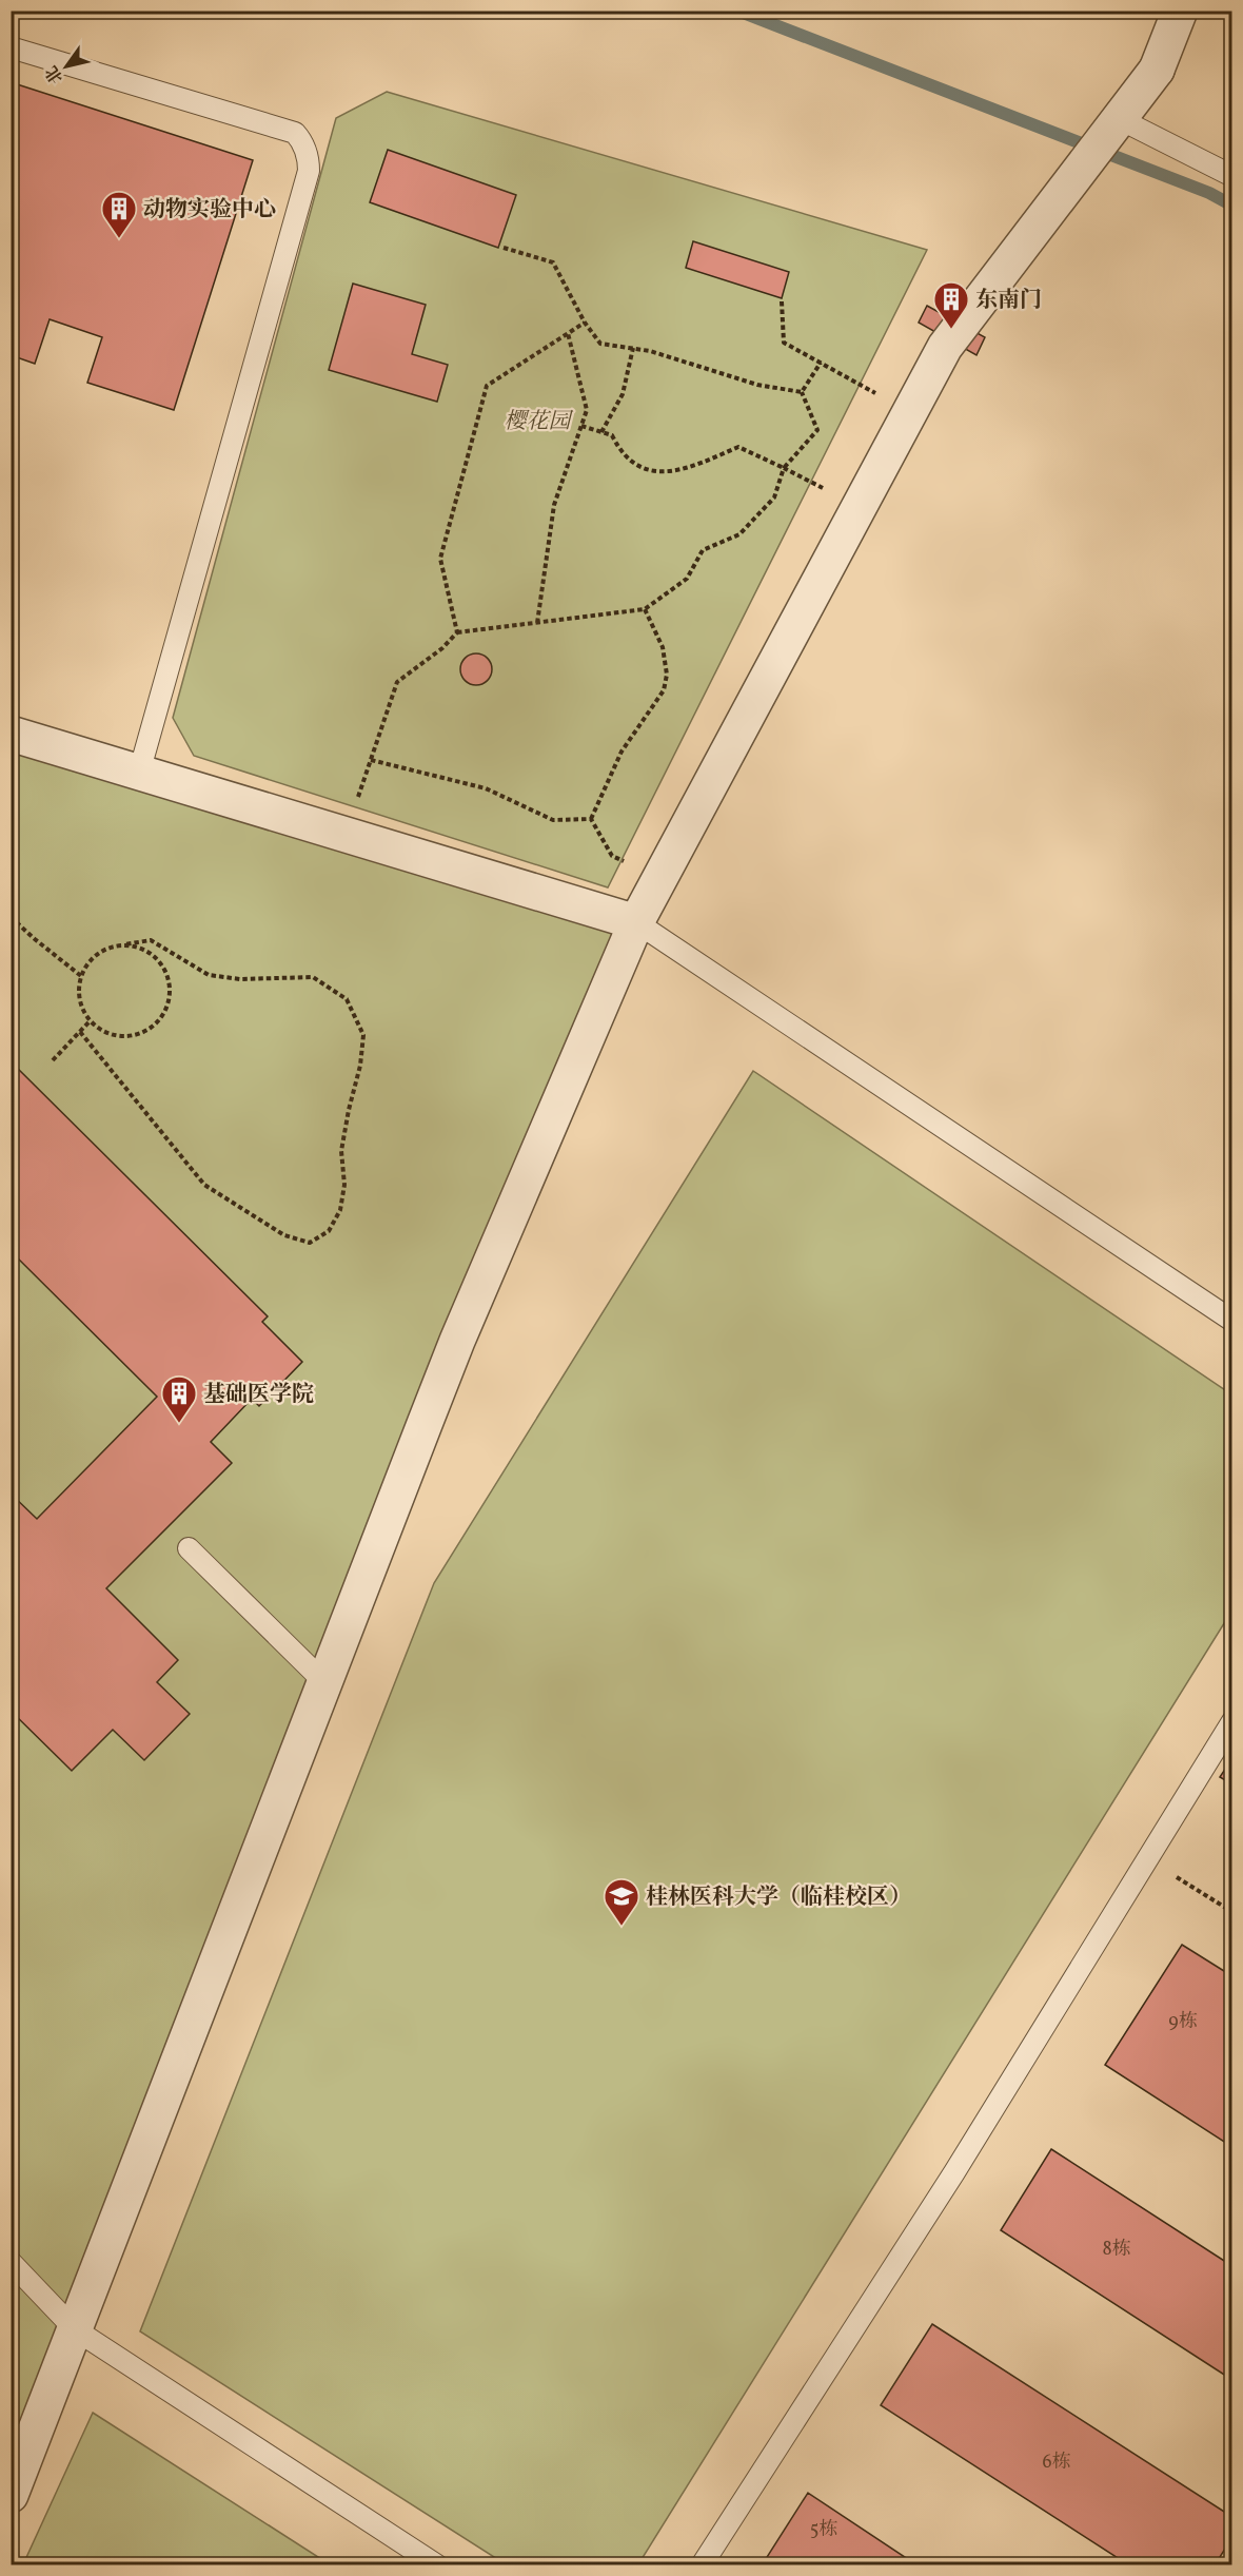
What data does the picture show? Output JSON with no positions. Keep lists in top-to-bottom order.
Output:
{
  "parks": ["樱花园"],
  "places": {
    "building": ["动物实验中心", "东南门", "基础医学院"],
    "school or university": ["桂林医科大学（临桂校区）"]
  },
  "house_numbers": [
    "9栋",
    "8栋",
    "6栋",
    "5栋"
  ],
  "north": "bottom left"
}
